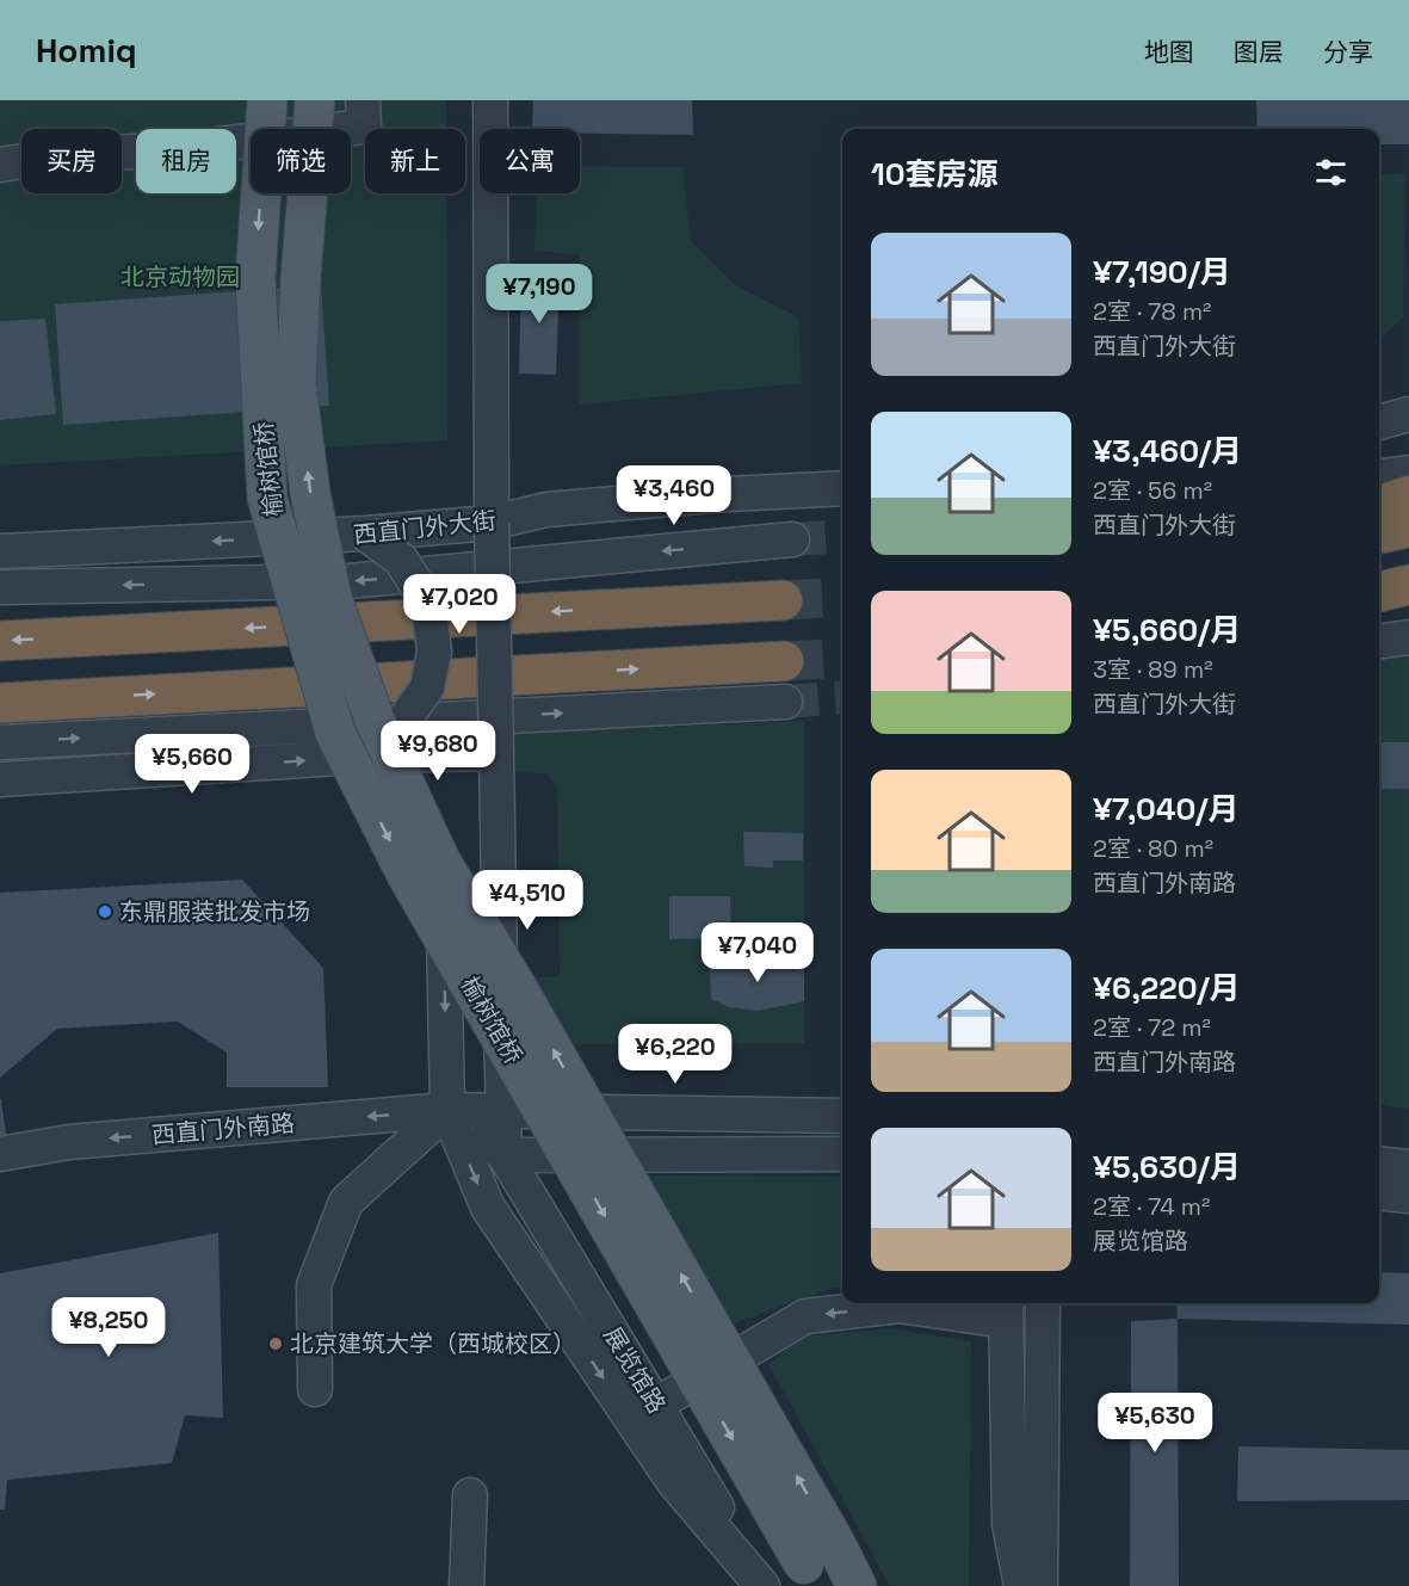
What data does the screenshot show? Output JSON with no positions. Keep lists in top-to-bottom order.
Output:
{
  "streets": {
    "main road": ["榆树馆桥"],
    "street": ["西直门外大街", "西直门外南路", "展览馆路"]
  },
  "one_way": ["西直门外南路"],
  "parks": ["北京动物园"],
  "places": ["东鼎服装批发市场", "北京建筑大学（西城校区）"],
  "page": {
    "header": "Homiq",
    "nav": ["地图", "图层", "分享"],
    "chip": [
      "买房",
      "租房",
      "筛选",
      "新上",
      "公寓"
    ],
    "heading": "10套房源",
    "list": [
      {
        "name": "¥7,190/月",
        "note": "2室 · 78 m² · 西直门外大街"
      },
      {
        "name": "¥3,460/月",
        "note": "2室 · 56 m² · 西直门外大街"
      },
      {
        "name": "¥5,660/月",
        "note": "3室 · 89 m² · 西直门外大街"
      },
      {
        "name": "¥7,040/月",
        "note": "2室 · 80 m² · 西直门外南路"
      },
      {
        "name": "¥6,220/月",
        "note": "2室 · 72 m² · 西直门外南路"
      },
      {
        "name": "¥5,630/月",
        "note": "2室 · 74 m² · 展览馆路"
      }
    ],
    "price": [
      "¥7,190",
      "¥3,460",
      "¥7,020",
      "¥9,680",
      "¥5,660",
      "¥4,510",
      "¥7,040",
      "¥6,220",
      "¥8,250",
      "¥5,630"
    ]
  }
}
